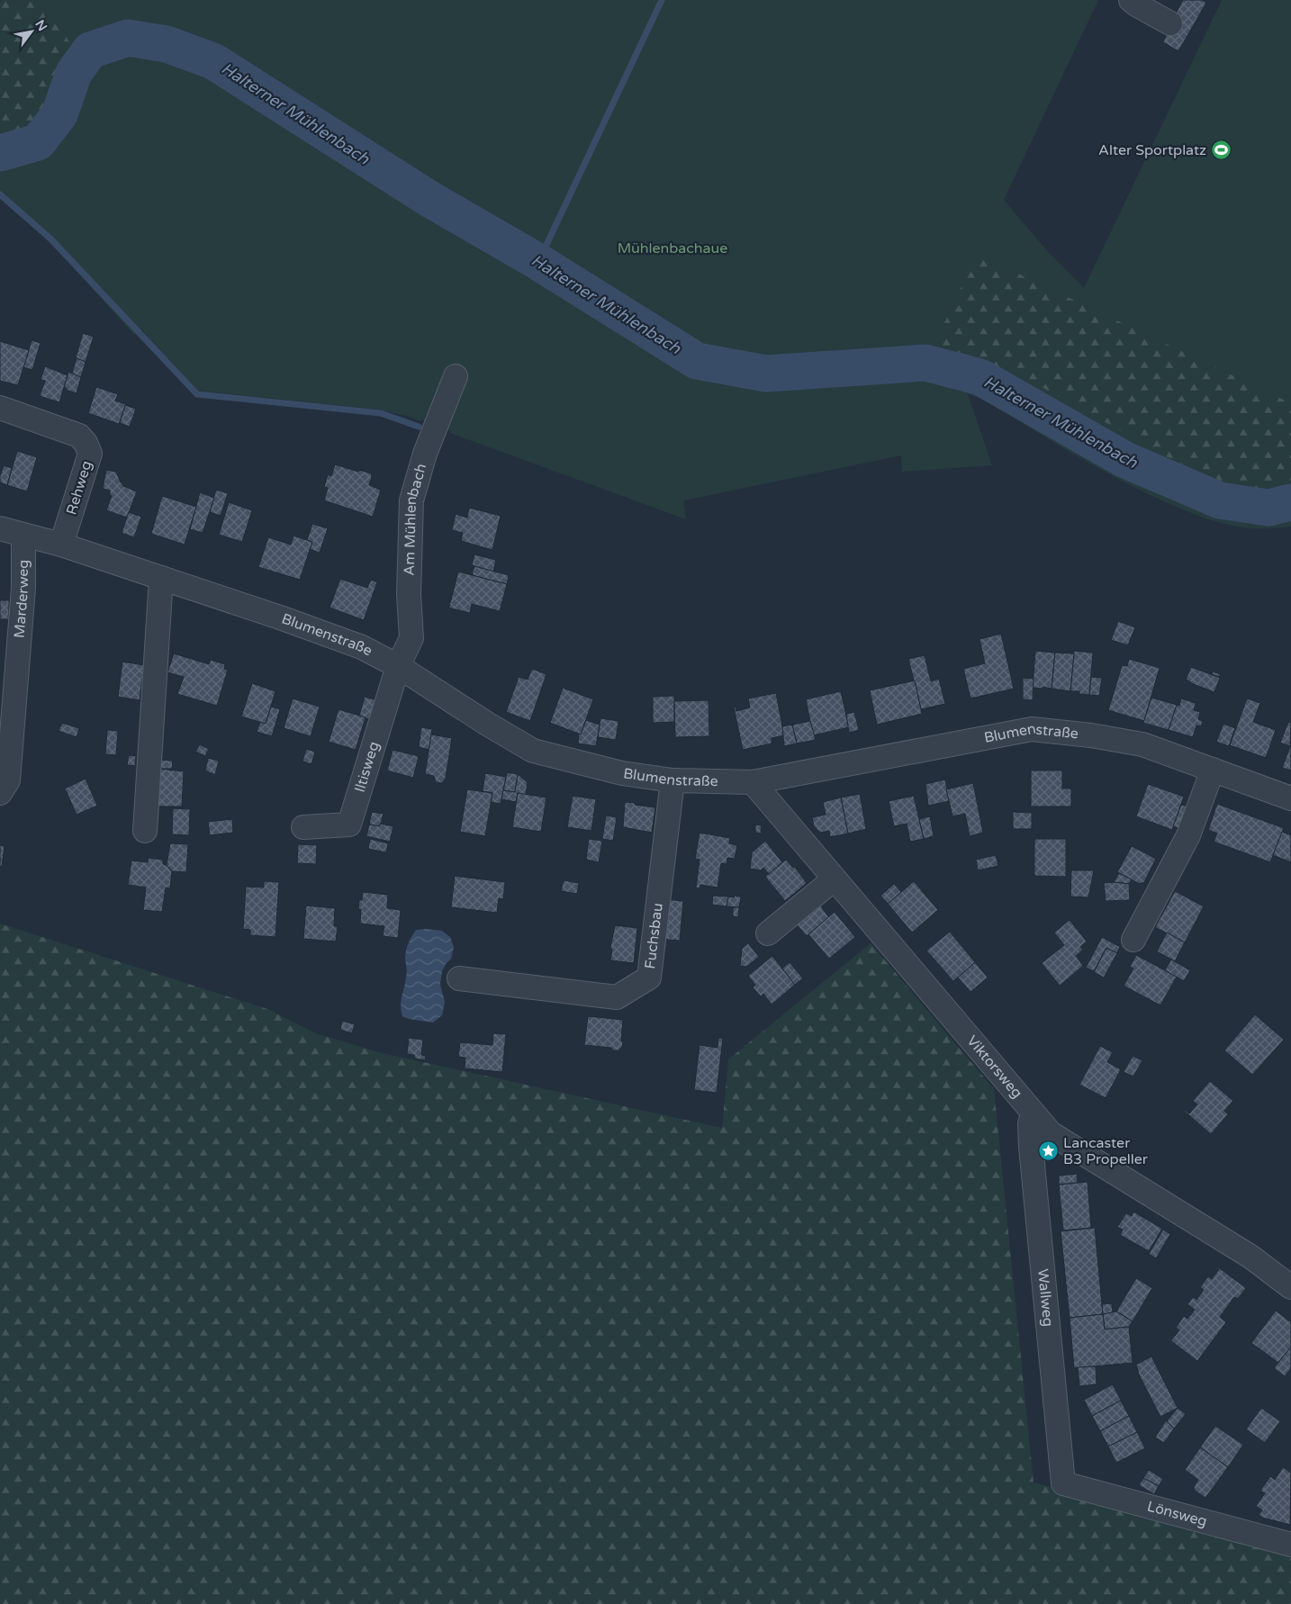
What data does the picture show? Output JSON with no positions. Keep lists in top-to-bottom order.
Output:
{
  "streets": {
    "street": [
      "Rehweg",
      "Am Mühlenbach",
      "Marderweg",
      "Blumenstraße",
      "Iltisweg",
      "Fuchsbau",
      "Viktorsweg",
      "Wallweg",
      "Lönsweg"
    ]
  },
  "crossings": [
    ["Rehweg", "Blumenstraße"],
    ["Am Mühlenbach", "Blumenstraße"],
    ["Am Mühlenbach", "Iltisweg"],
    ["Marderweg", "Blumenstraße"],
    ["Blumenstraße", "Iltisweg"],
    ["Blumenstraße", "Fuchsbau"],
    ["Blumenstraße", "Viktorsweg"],
    ["Viktorsweg", "Wallweg"],
    ["Wallweg", "Lönsweg"]
  ],
  "water": ["Halterner Mühlenbach"],
  "parks": ["Mühlenbachaue"],
  "places": {
    "sports": ["Alter Sportplatz"],
    "place": ["Lancaster B3 Propeller"]
  },
  "north": "top right"
}
